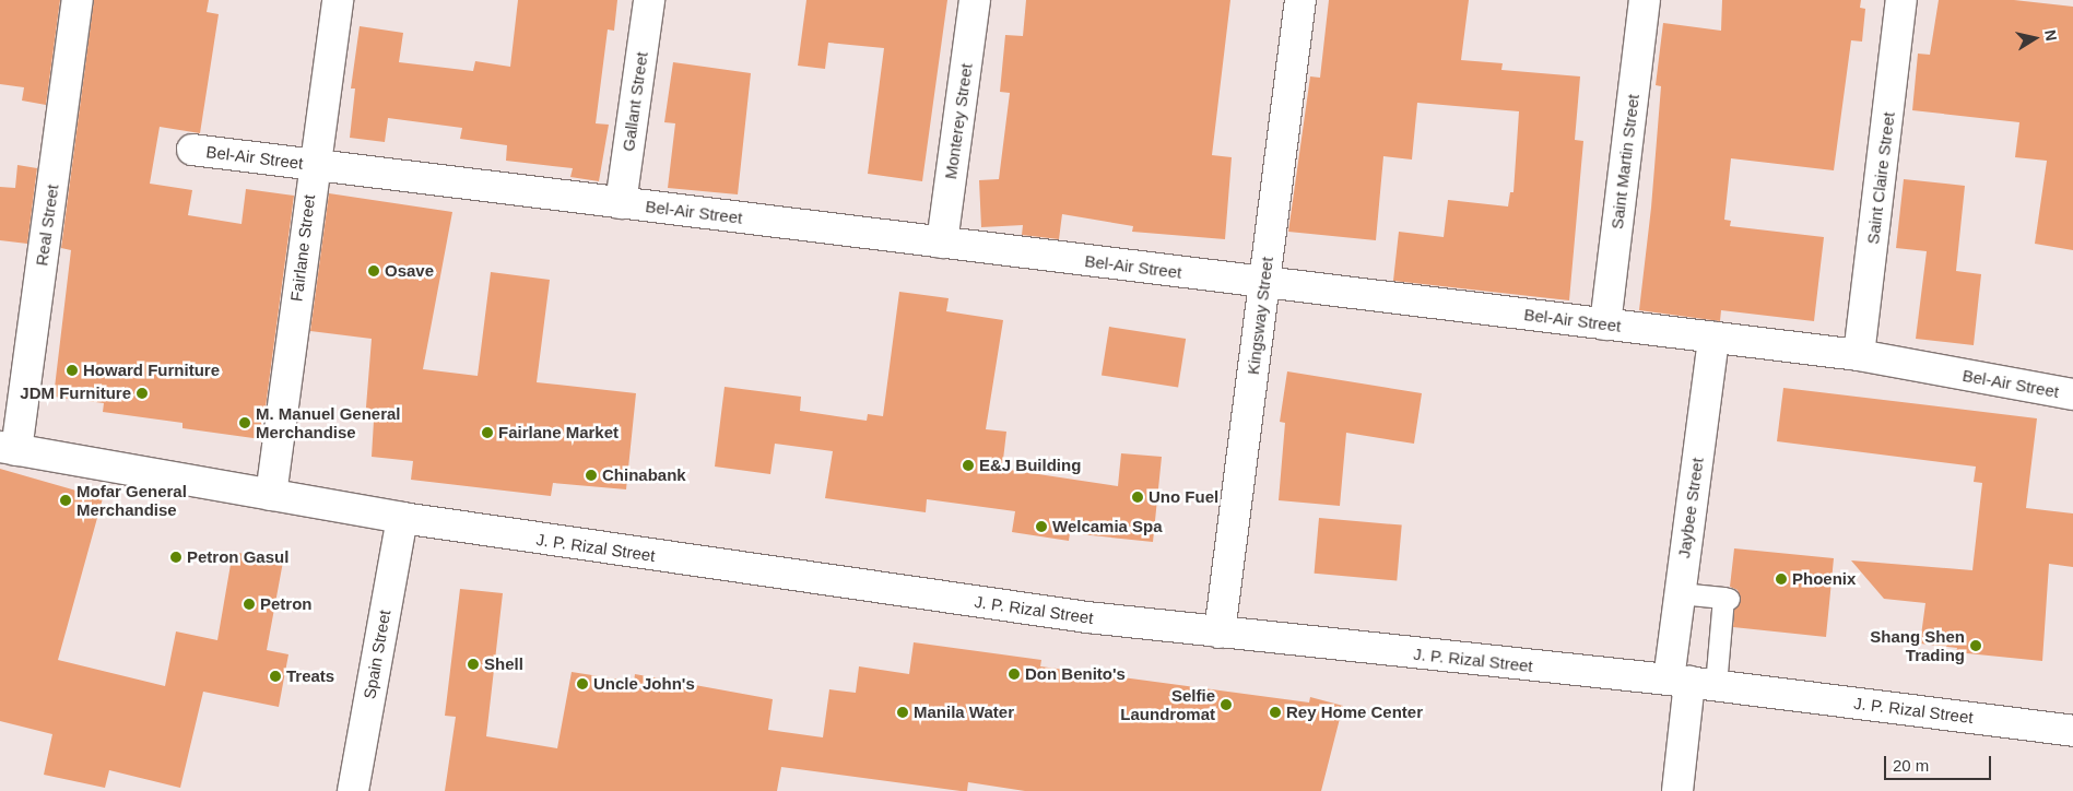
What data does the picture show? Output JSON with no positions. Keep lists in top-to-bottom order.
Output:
{
  "streets": {
    "street": [
      "Gallant Street",
      "Monterey Street",
      "Bel-Air Street",
      "Saint Martin Street",
      "Saint Claire Street",
      "Real Street",
      "Fairlane Street",
      "Kingsway Street",
      "Jaybee Street",
      "J. P. Rizal Street",
      "Spain Street"
    ]
  },
  "crossings": [
    ["Gallant Street", "Bel-Air Street"],
    ["Monterey Street", "Bel-Air Street"],
    ["Bel-Air Street", "Saint Martin Street"],
    ["Bel-Air Street", "Saint Claire Street"],
    ["Bel-Air Street", "Fairlane Street"],
    ["Bel-Air Street", "Kingsway Street"],
    ["Bel-Air Street", "Jaybee Street"],
    ["Real Street", "J. P. Rizal Street"],
    ["Fairlane Street", "J. P. Rizal Street"],
    ["Kingsway Street", "J. P. Rizal Street"],
    ["Jaybee Street", "J. P. Rizal Street"],
    ["J. P. Rizal Street", "Spain Street"]
  ],
  "places": [
    "Osave",
    "Howard Furniture",
    "JDM Furniture",
    "M. Manuel General Merchandise",
    "Fairlane Market",
    "E&J Building",
    "Chinabank",
    "Uno Fuel",
    "Mofar General Merchandise",
    "Welcamia Spa",
    "Petron Gasul",
    "Phoenix",
    "Petron",
    "Shang Shen Trading",
    "Shell",
    "Don Benito's",
    "Treats",
    "Uncle John's",
    "Selfie Laundromat",
    "Manila Water",
    "Rey Home Center"
  ],
  "scale_bar": "20 m",
  "north": "right"
}
